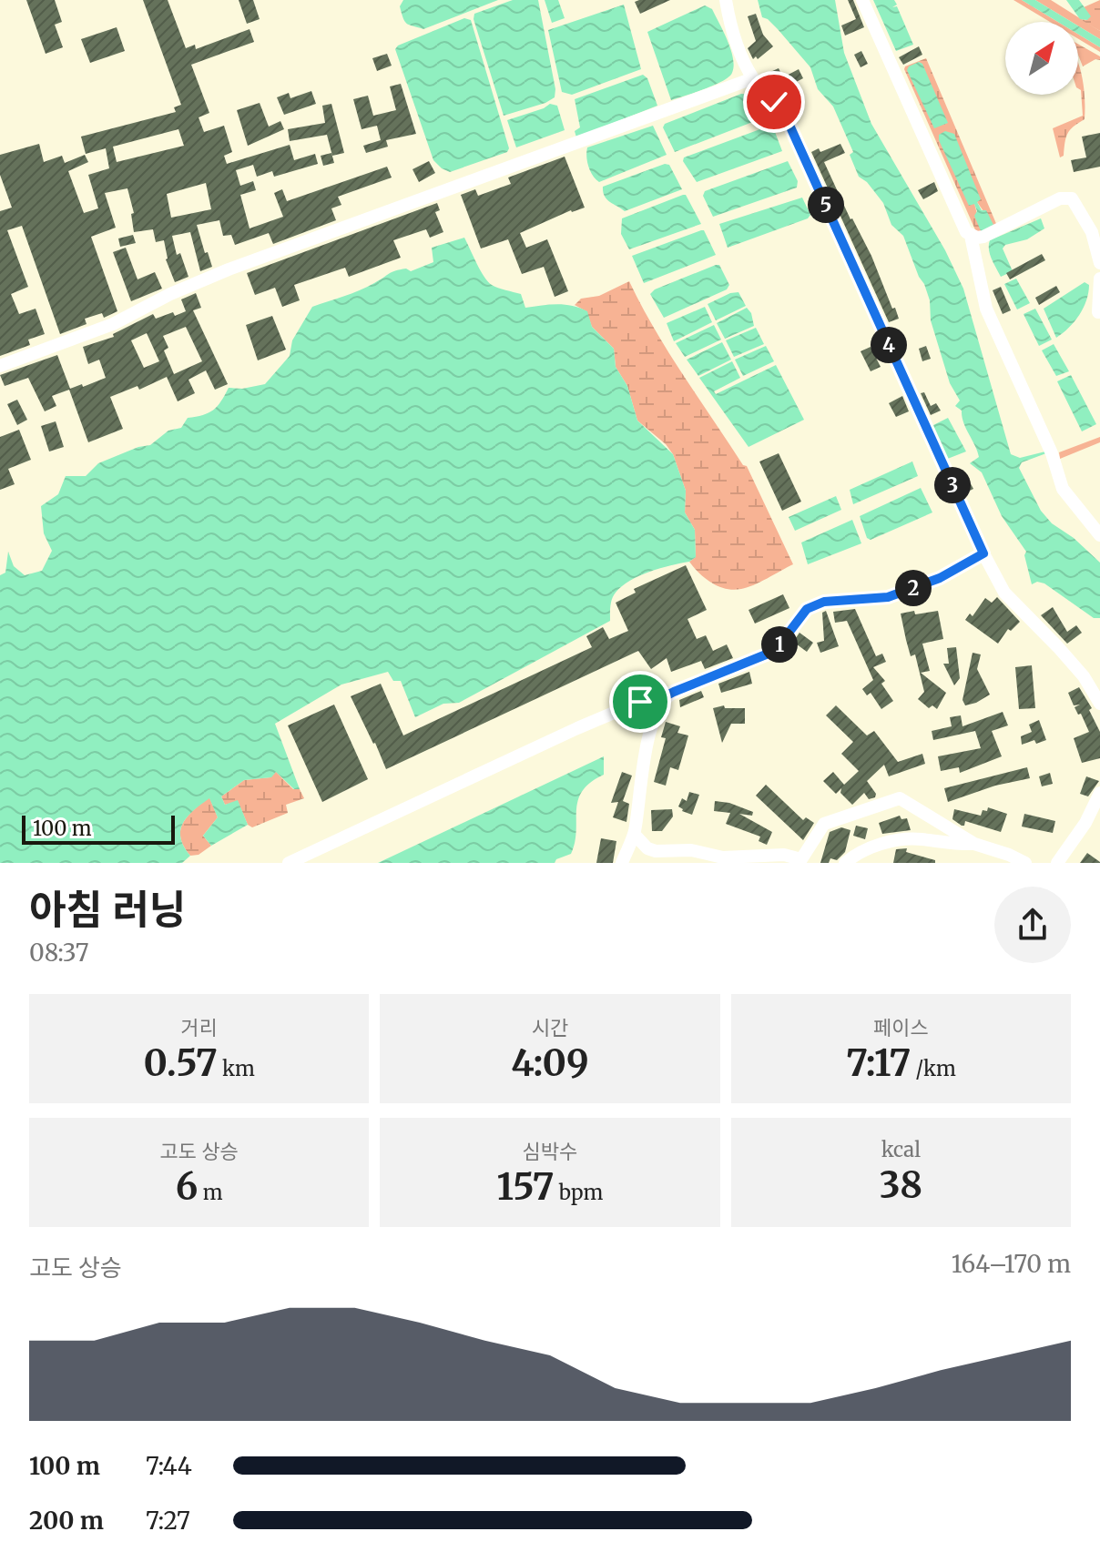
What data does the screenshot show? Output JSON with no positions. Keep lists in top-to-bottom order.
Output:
{
  "scale_bar": "100 m",
  "north": "top right",
  "page": {
    "pins": [
      "5",
      "4",
      "3",
      "2",
      "1"
    ],
    "scale": "100 m",
    "heading": ["아침 러닝", "08:37"],
    "stats": [
      ["거리", "0.57 km"],
      ["시간", "4:09"],
      ["페이스", "7:17 /km"],
      ["고도 상승", "6 m"],
      ["심박수", "157 bpm"],
      ["kcal", "38"]
    ],
    "chart": ["고도 상승", "164–170 m"],
    "list": [
      {
        "name": "100 m",
        "note": "7:44"
      },
      {
        "name": "200 m",
        "note": "7:27"
      }
    ]
  }
}
